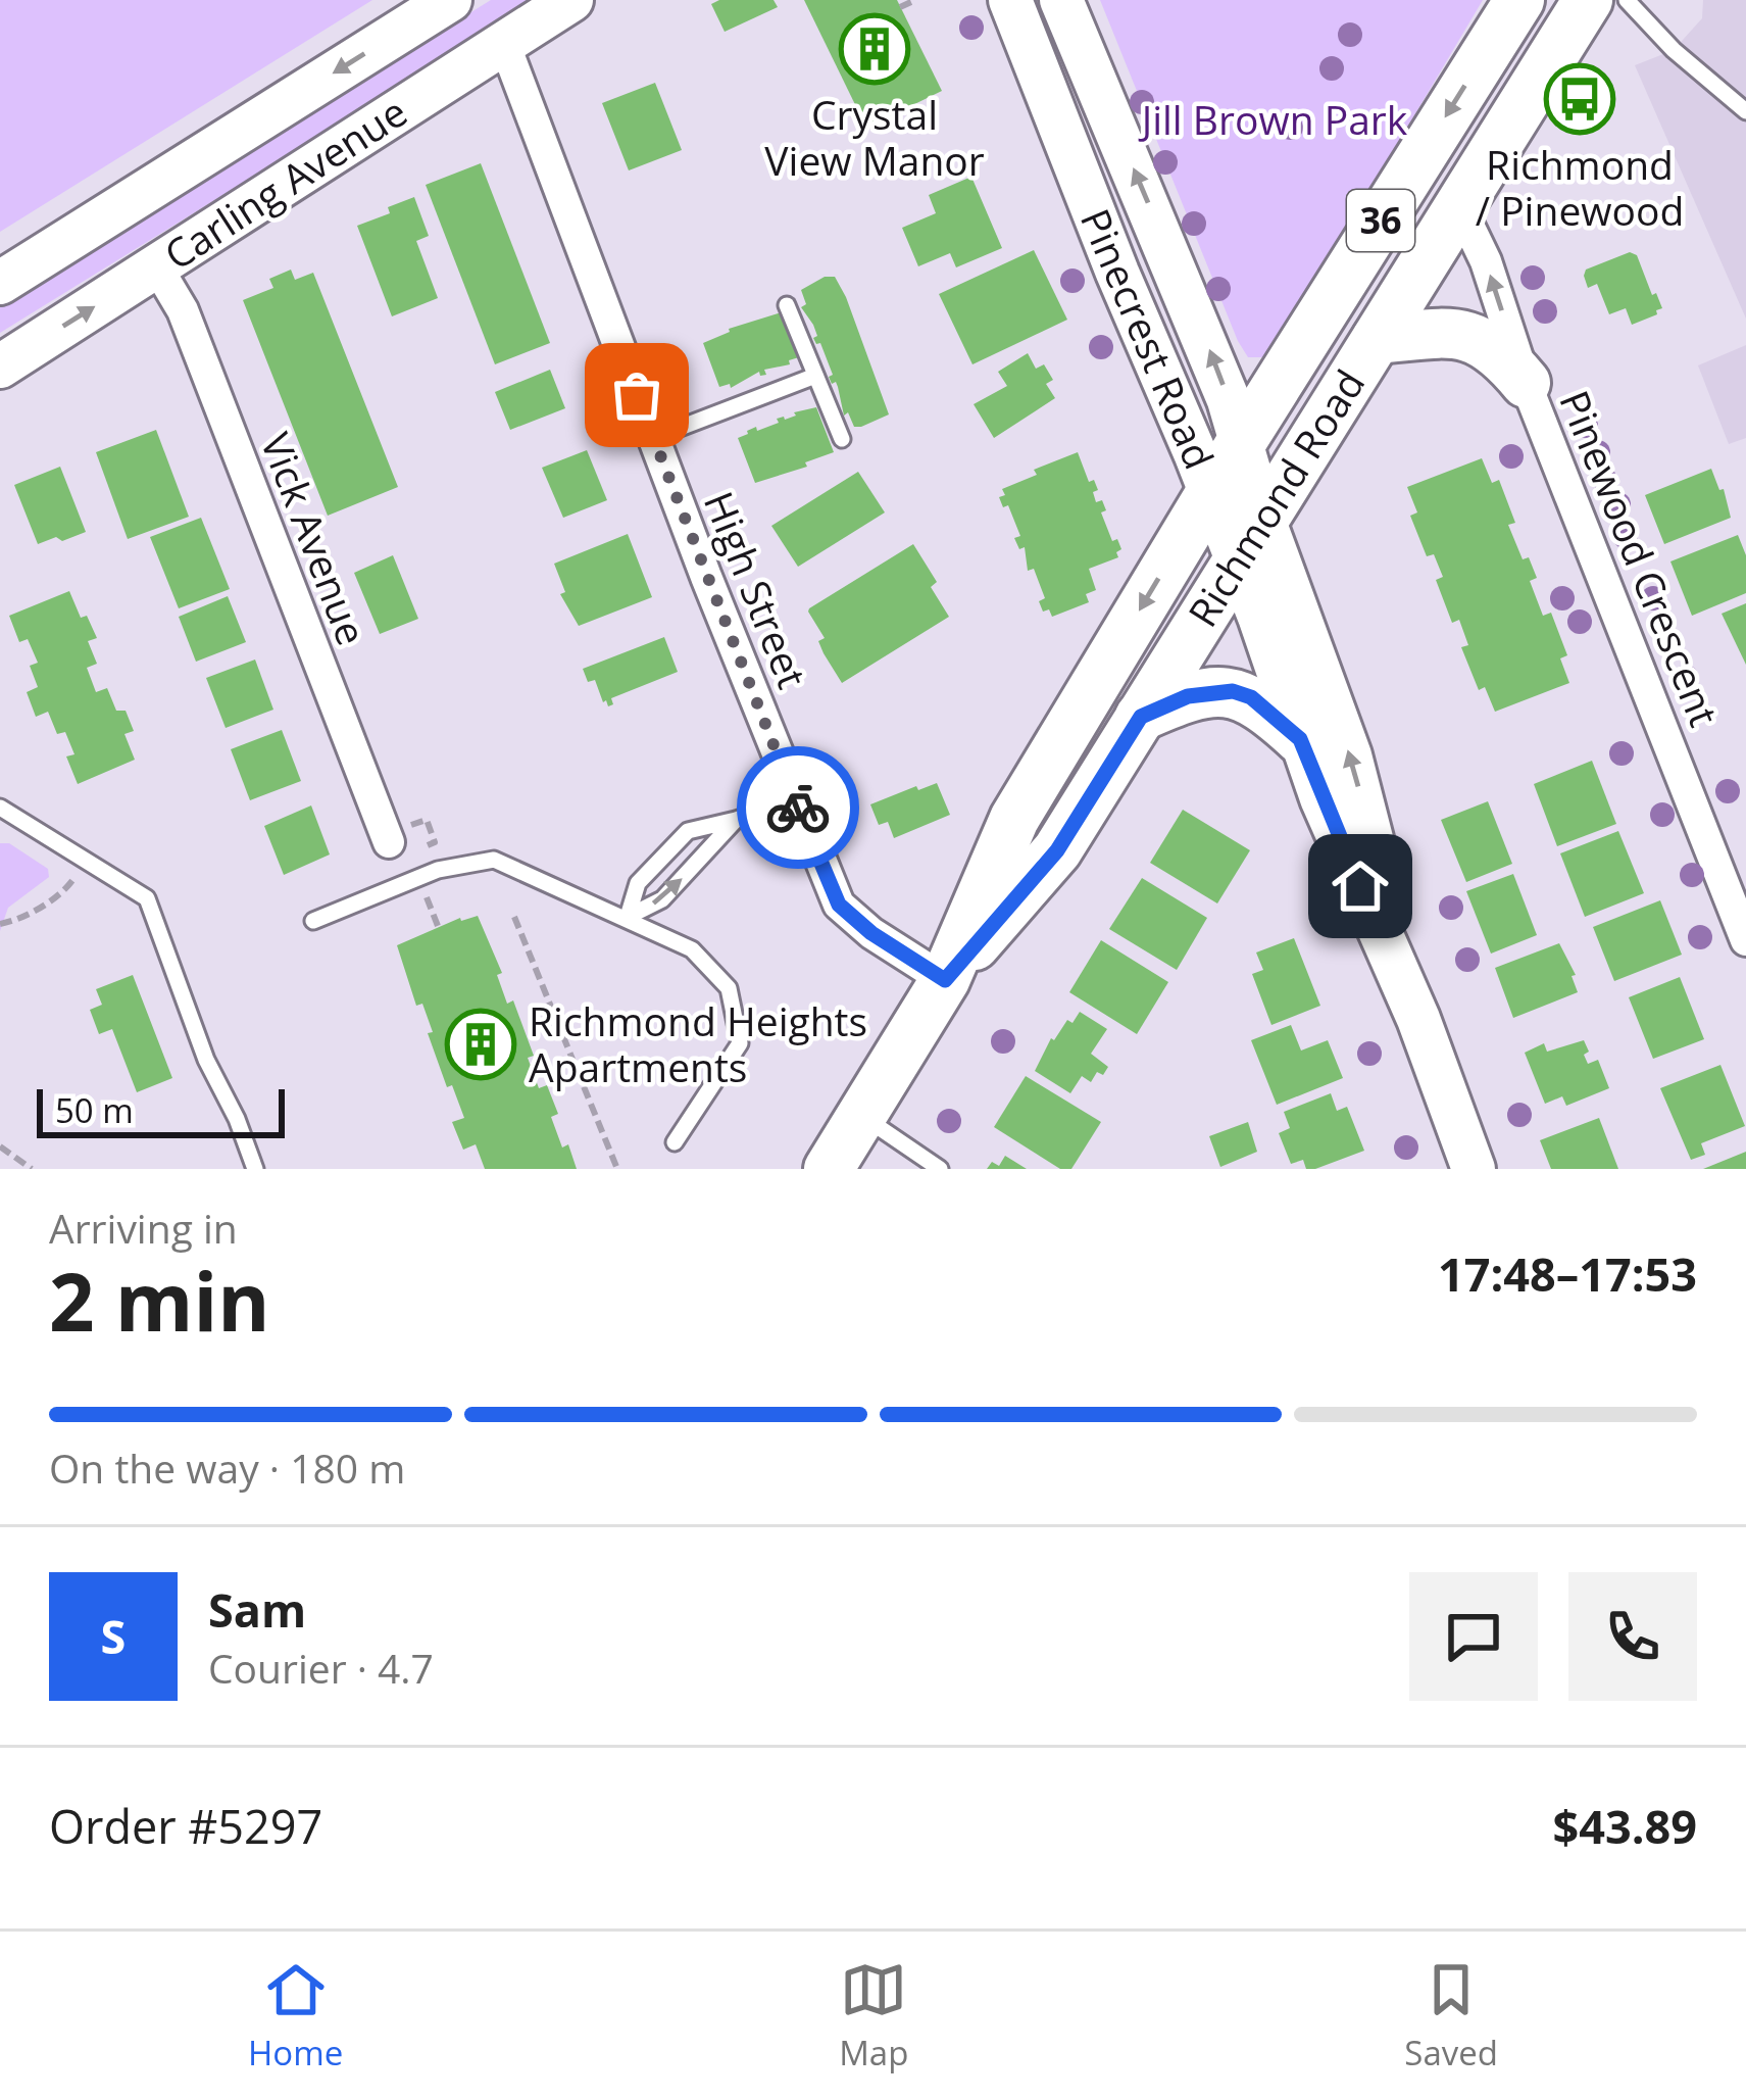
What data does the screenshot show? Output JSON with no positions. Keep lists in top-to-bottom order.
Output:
{
  "streets": {
    "main road": [
      "Carling Avenue",
      "36",
      "Pinecrest Road",
      "Richmond Road"
    ],
    "street": ["Vick Avenue", "Pinewood Crescent", "High Street"]
  },
  "crossings": [
    ["Carling Avenue", "Vick Avenue"],
    ["Carling Avenue", "High Street"],
    ["Pinecrest Road", "Richmond Road"],
    ["Richmond Road", "Pinewood Crescent"],
    ["Richmond Road", "High Street"]
  ],
  "parks": ["Jill Brown Park"],
  "places": {
    "building": ["Crystal View Manor", "Richmond Heights Apartments"],
    "bus stop": ["Richmond / Pinewood"]
  },
  "scale_bar": "50 m",
  "page": {
    "scale": "50 m",
    "heading": ["2 min", "Arriving in", "17:48–17:53"],
    "panel": [
      "Sam",
      "Courier · 4.7",
      "Order #5297",
      "$43.89"
    ],
    "bar": "On the way · 180 m",
    "round": "S",
    "tabs": ["Home", "Map", "Saved"]
  }
}
